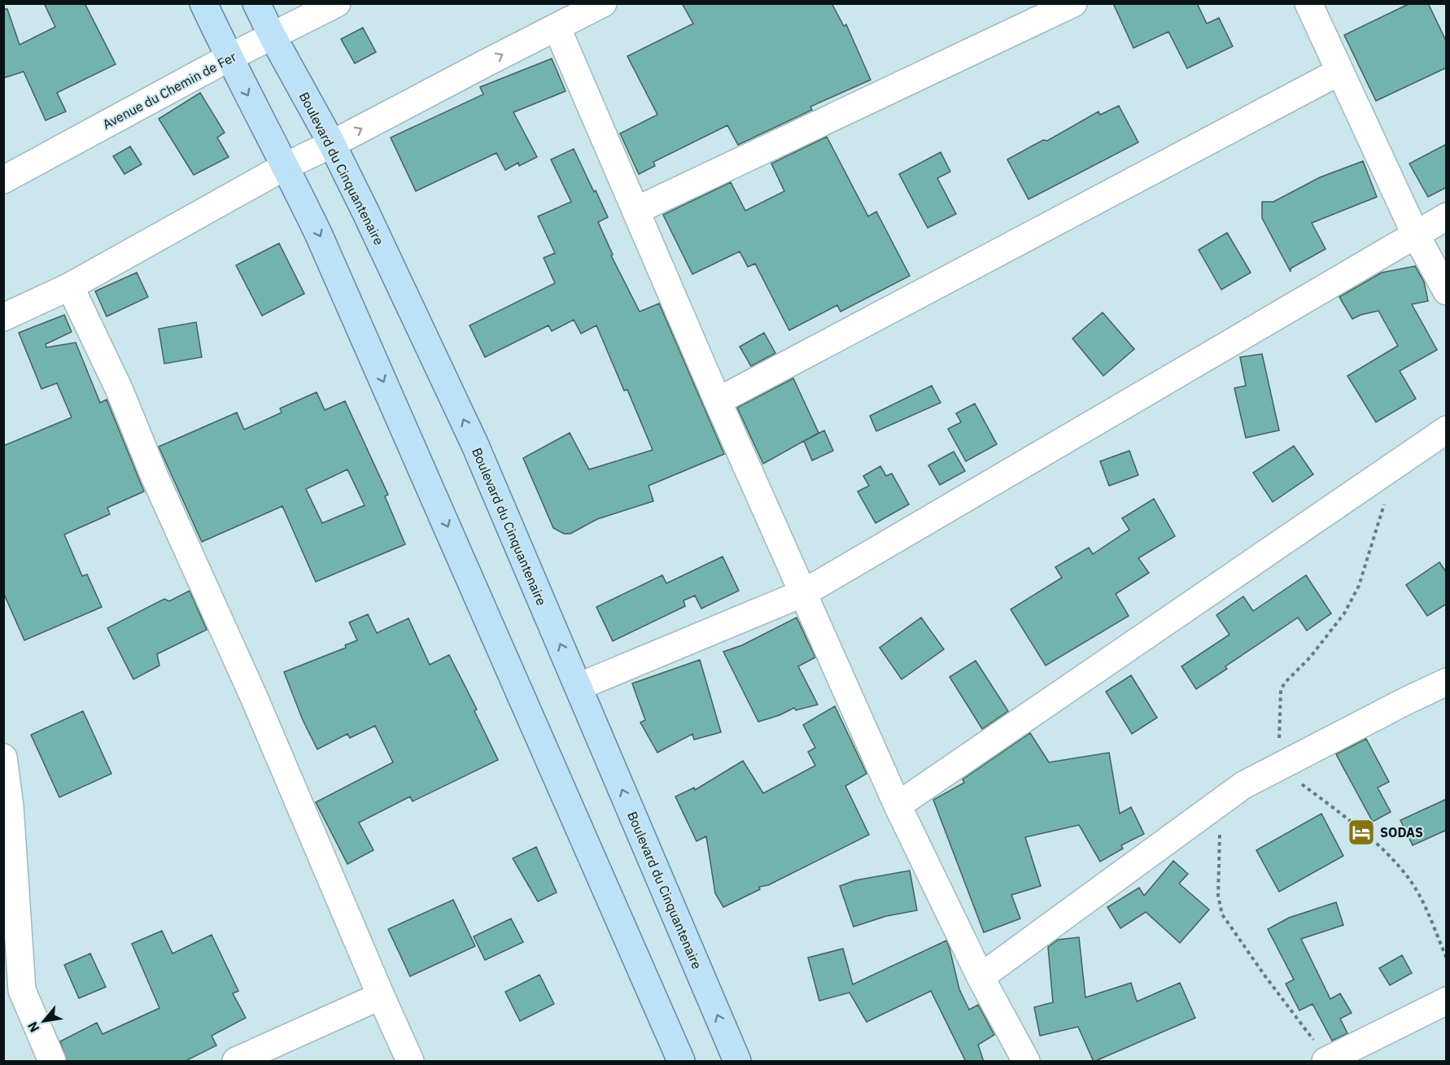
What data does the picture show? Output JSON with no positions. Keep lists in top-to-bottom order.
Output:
{
  "streets": {
    "main road": ["Boulevard du Cinquantenaire"],
    "street": ["Avenue du Chemin de Fer"]
  },
  "crossings": [
    ["Avenue du Chemin de Fer", "Boulevard du Cinquantenaire"]
  ],
  "places": {
    "hotel": ["SODAS"]
  },
  "north": "bottom left"
}
